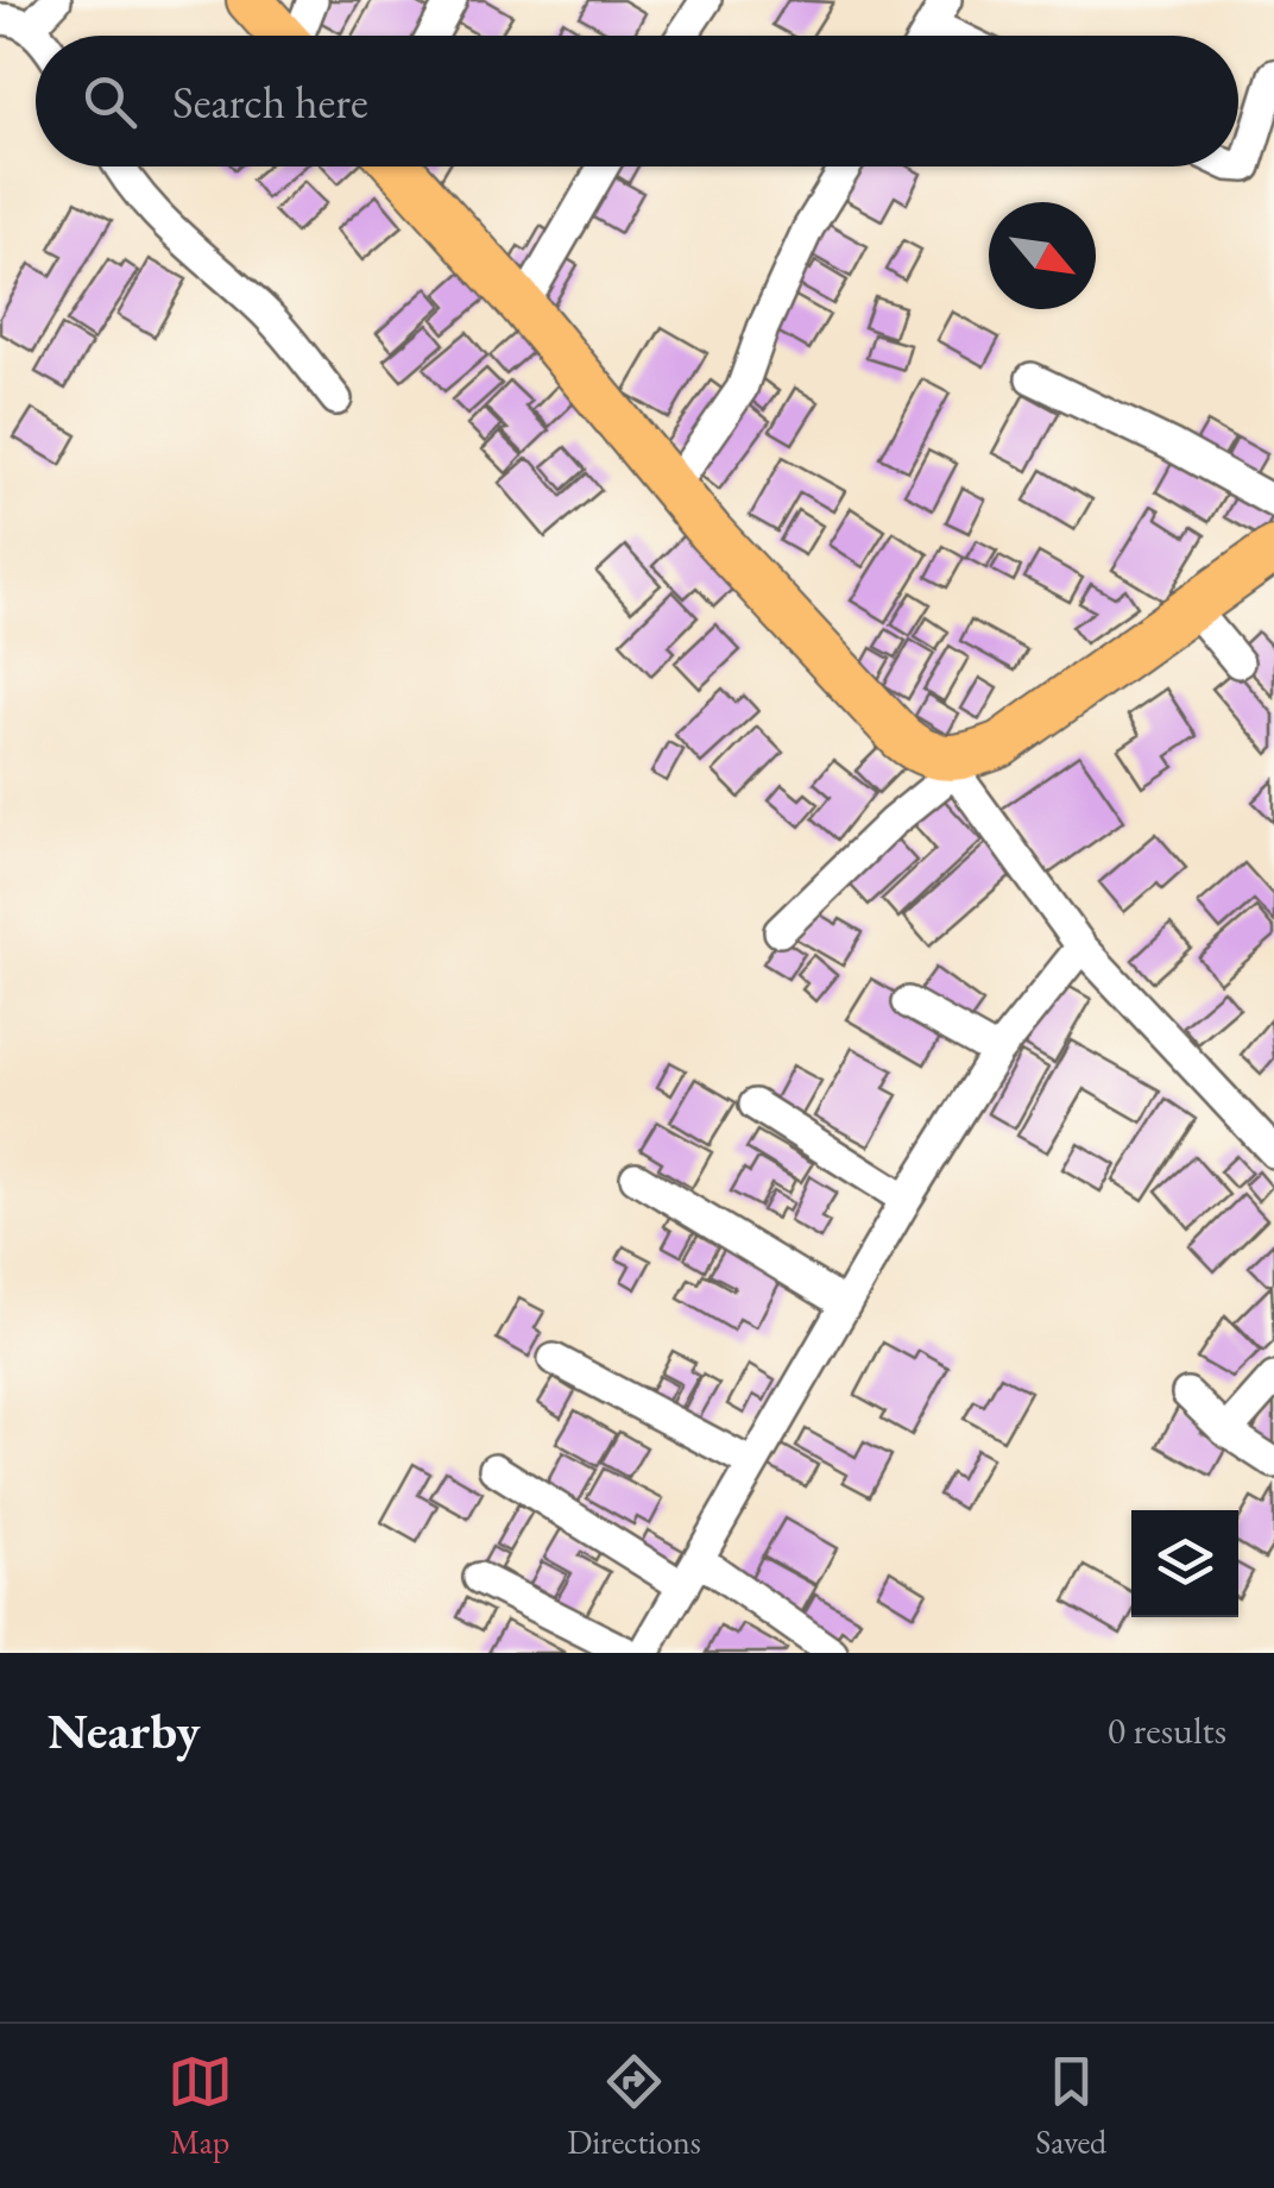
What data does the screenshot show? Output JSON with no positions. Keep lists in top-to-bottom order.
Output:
{
  "north": "bottom right",
  "page": {
    "search": "Search here",
    "heading": ["Nearby", "0 results"],
    "nav": ["Map", "Directions", "Saved"]
  }
}
